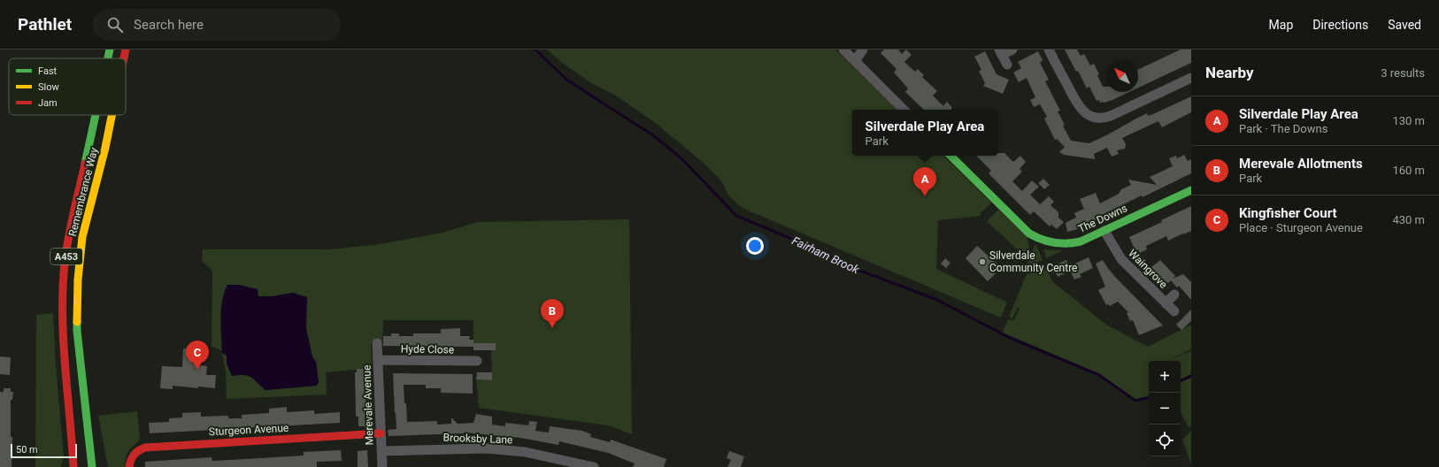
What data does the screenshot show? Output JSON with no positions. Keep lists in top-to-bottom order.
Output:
{
  "streets": {
    "main road": [
      "Remembrance Way",
      "The Downs",
      "A453",
      "Sturgeon Avenue"
    ],
    "street": [
      "Waingrove",
      "Hyde Close",
      "Merevale Avenue",
      "Brooksby Lane"
    ]
  },
  "crossings": [
    ["The Downs", "Waingrove"],
    ["Hyde Close", "Merevale Avenue"],
    ["Merevale Avenue", "Sturgeon Avenue"],
    ["Merevale Avenue", "Brooksby Lane"]
  ],
  "water": ["Fairham Brook"],
  "places": ["Silverdale Community Centre"],
  "legend": ["Fast", "Slow", "Jam"],
  "scale_bar": "50 m",
  "north": "top left",
  "page": {
    "header": "Pathlet",
    "search": "Search here",
    "nav": ["Map", "Directions", "Saved"],
    "heading": ["Nearby", "3 results"],
    "list": [
      {
        "mark": "A",
        "name": "Silverdale Play Area",
        "note": "Park · The Downs",
        "value": "130 m"
      },
      {
        "mark": "B",
        "name": "Merevale Allotments",
        "note": "Park",
        "value": "160 m"
      },
      {
        "mark": "C",
        "name": "Kingfisher Court",
        "note": "Place · Sturgeon Avenue",
        "value": "430 m"
      }
    ],
    "popup": ["Silverdale Play Area", "Park"],
    "pins": ["A", "B", "C"],
    "map_buttons": ["+", "−"],
    "scale": "50 m"
  }
}
